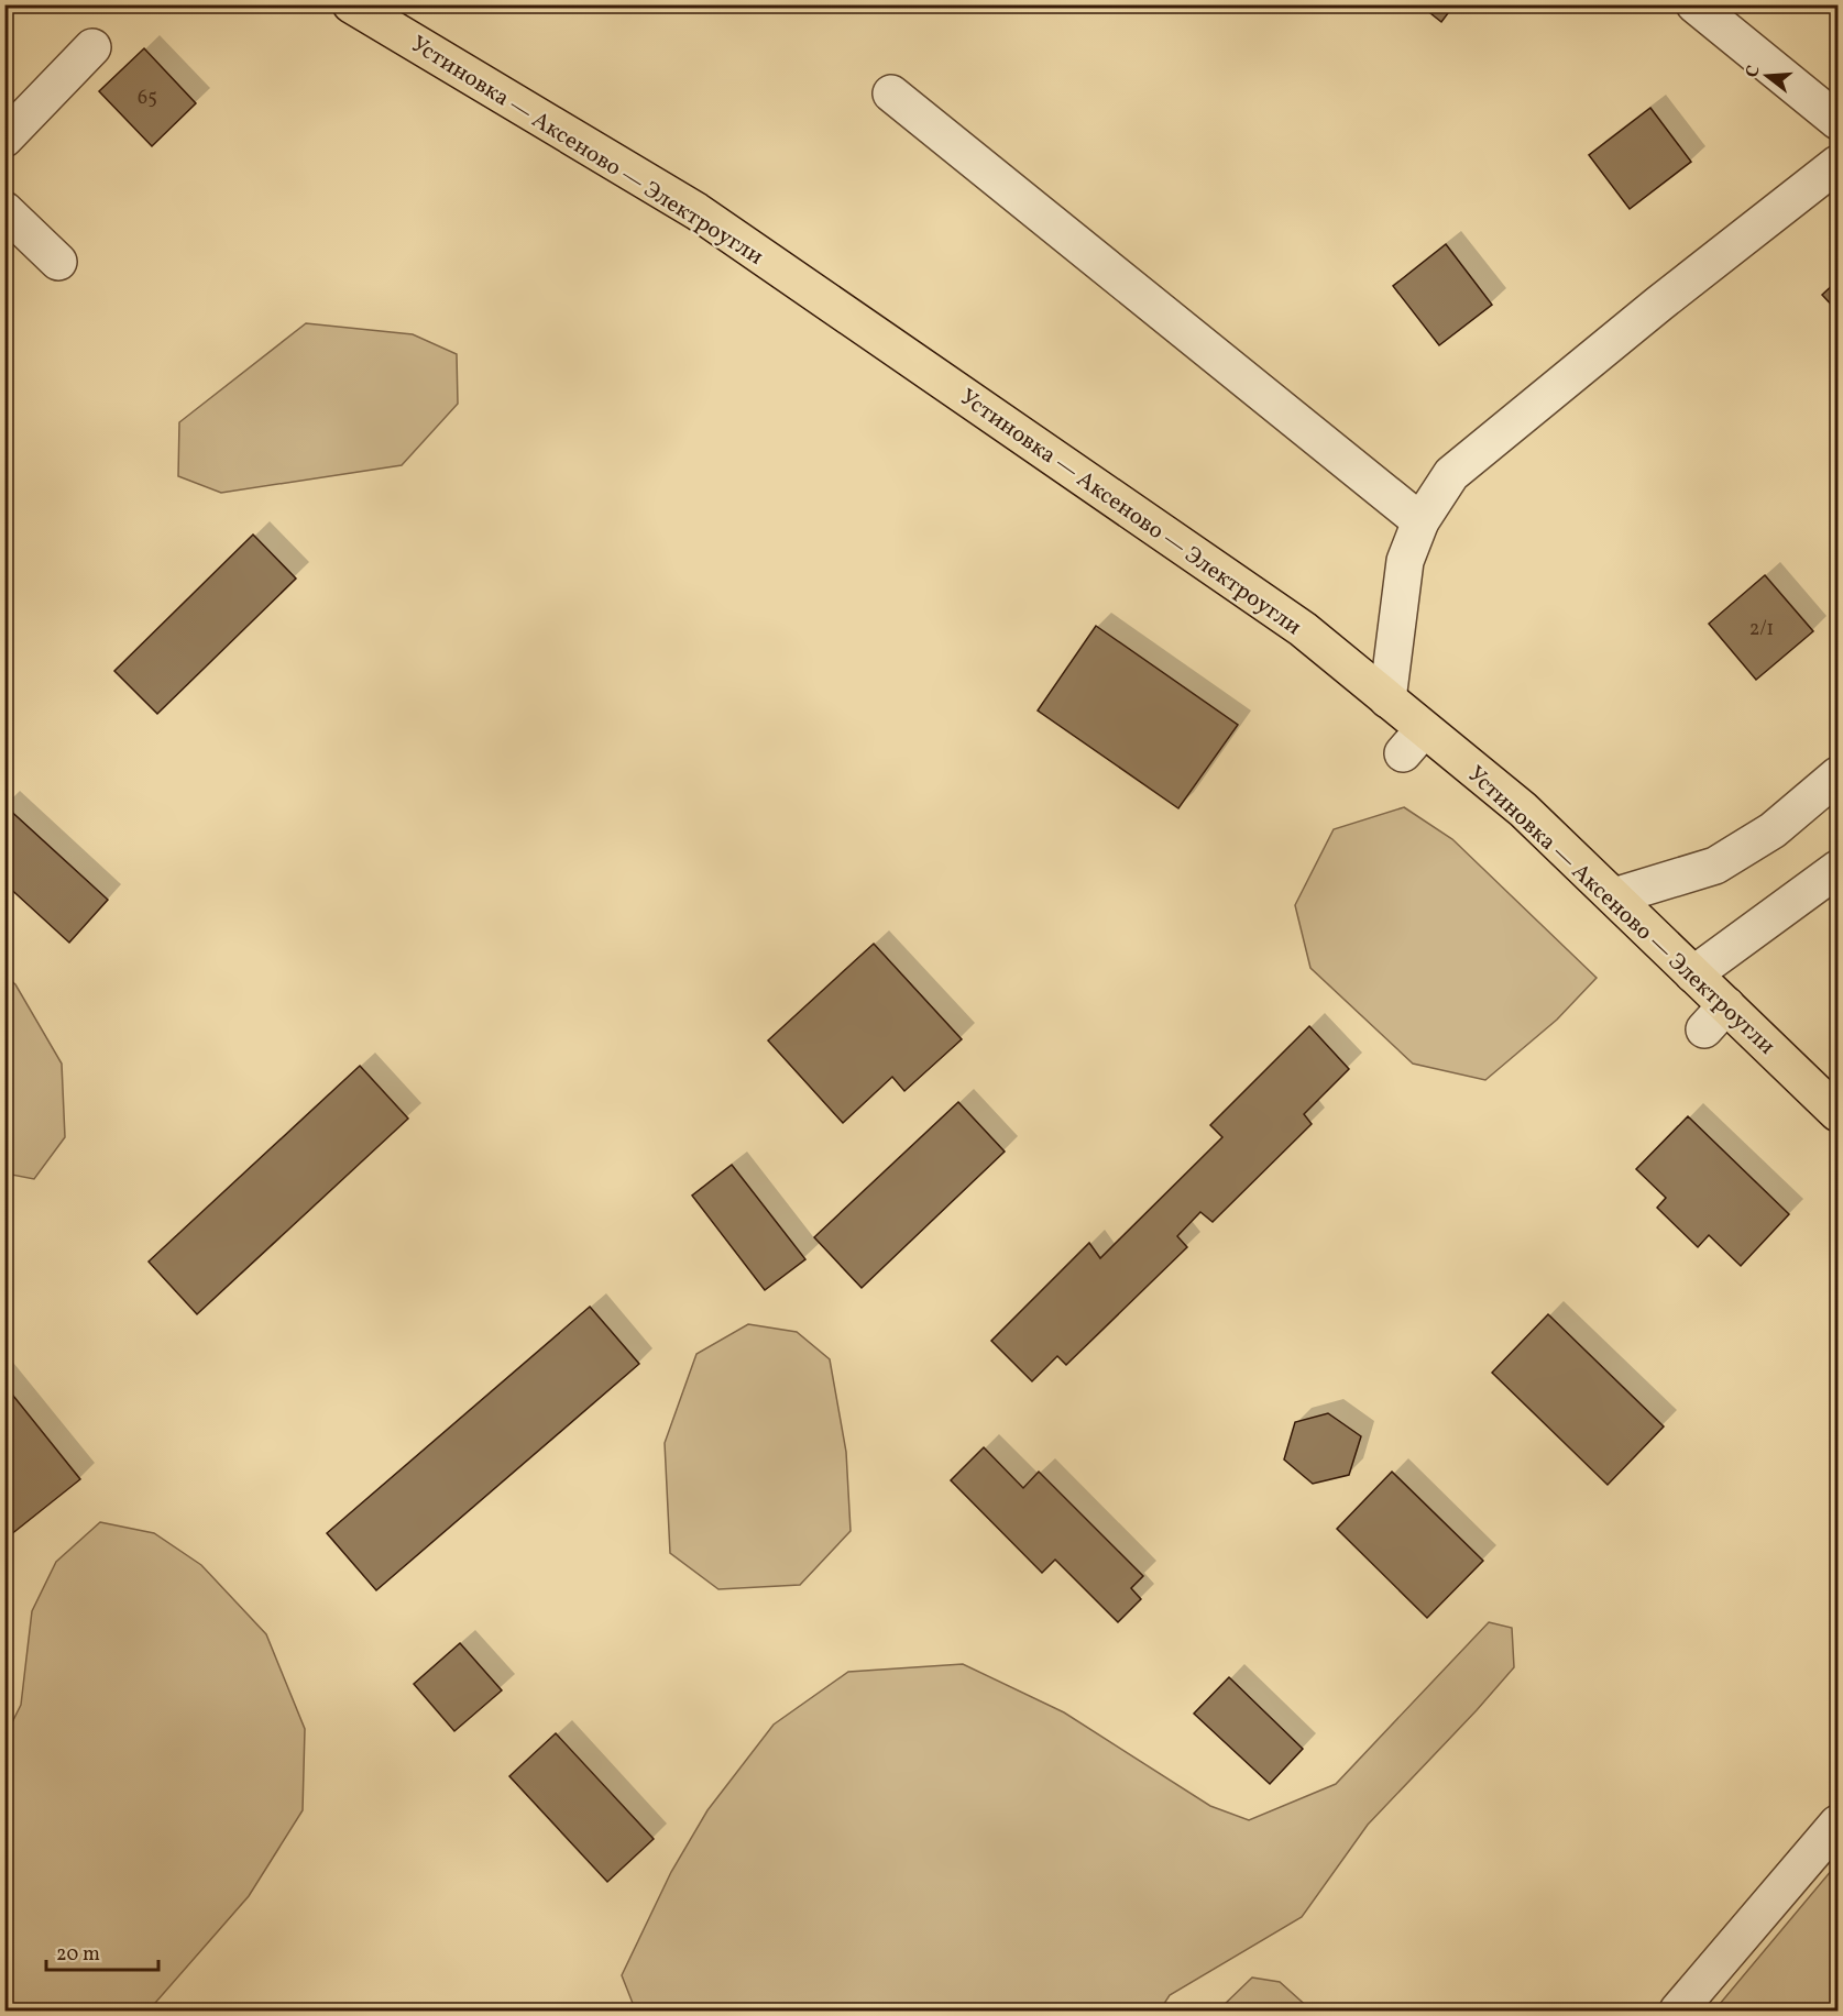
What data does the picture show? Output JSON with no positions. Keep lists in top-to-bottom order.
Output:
{
  "streets": {
    "main road": ["Устиновка — Аксеново — Электроугли"]
  },
  "house_numbers": ["65", "2/1"],
  "scale_bar": "20 m",
  "north": "left"
}
